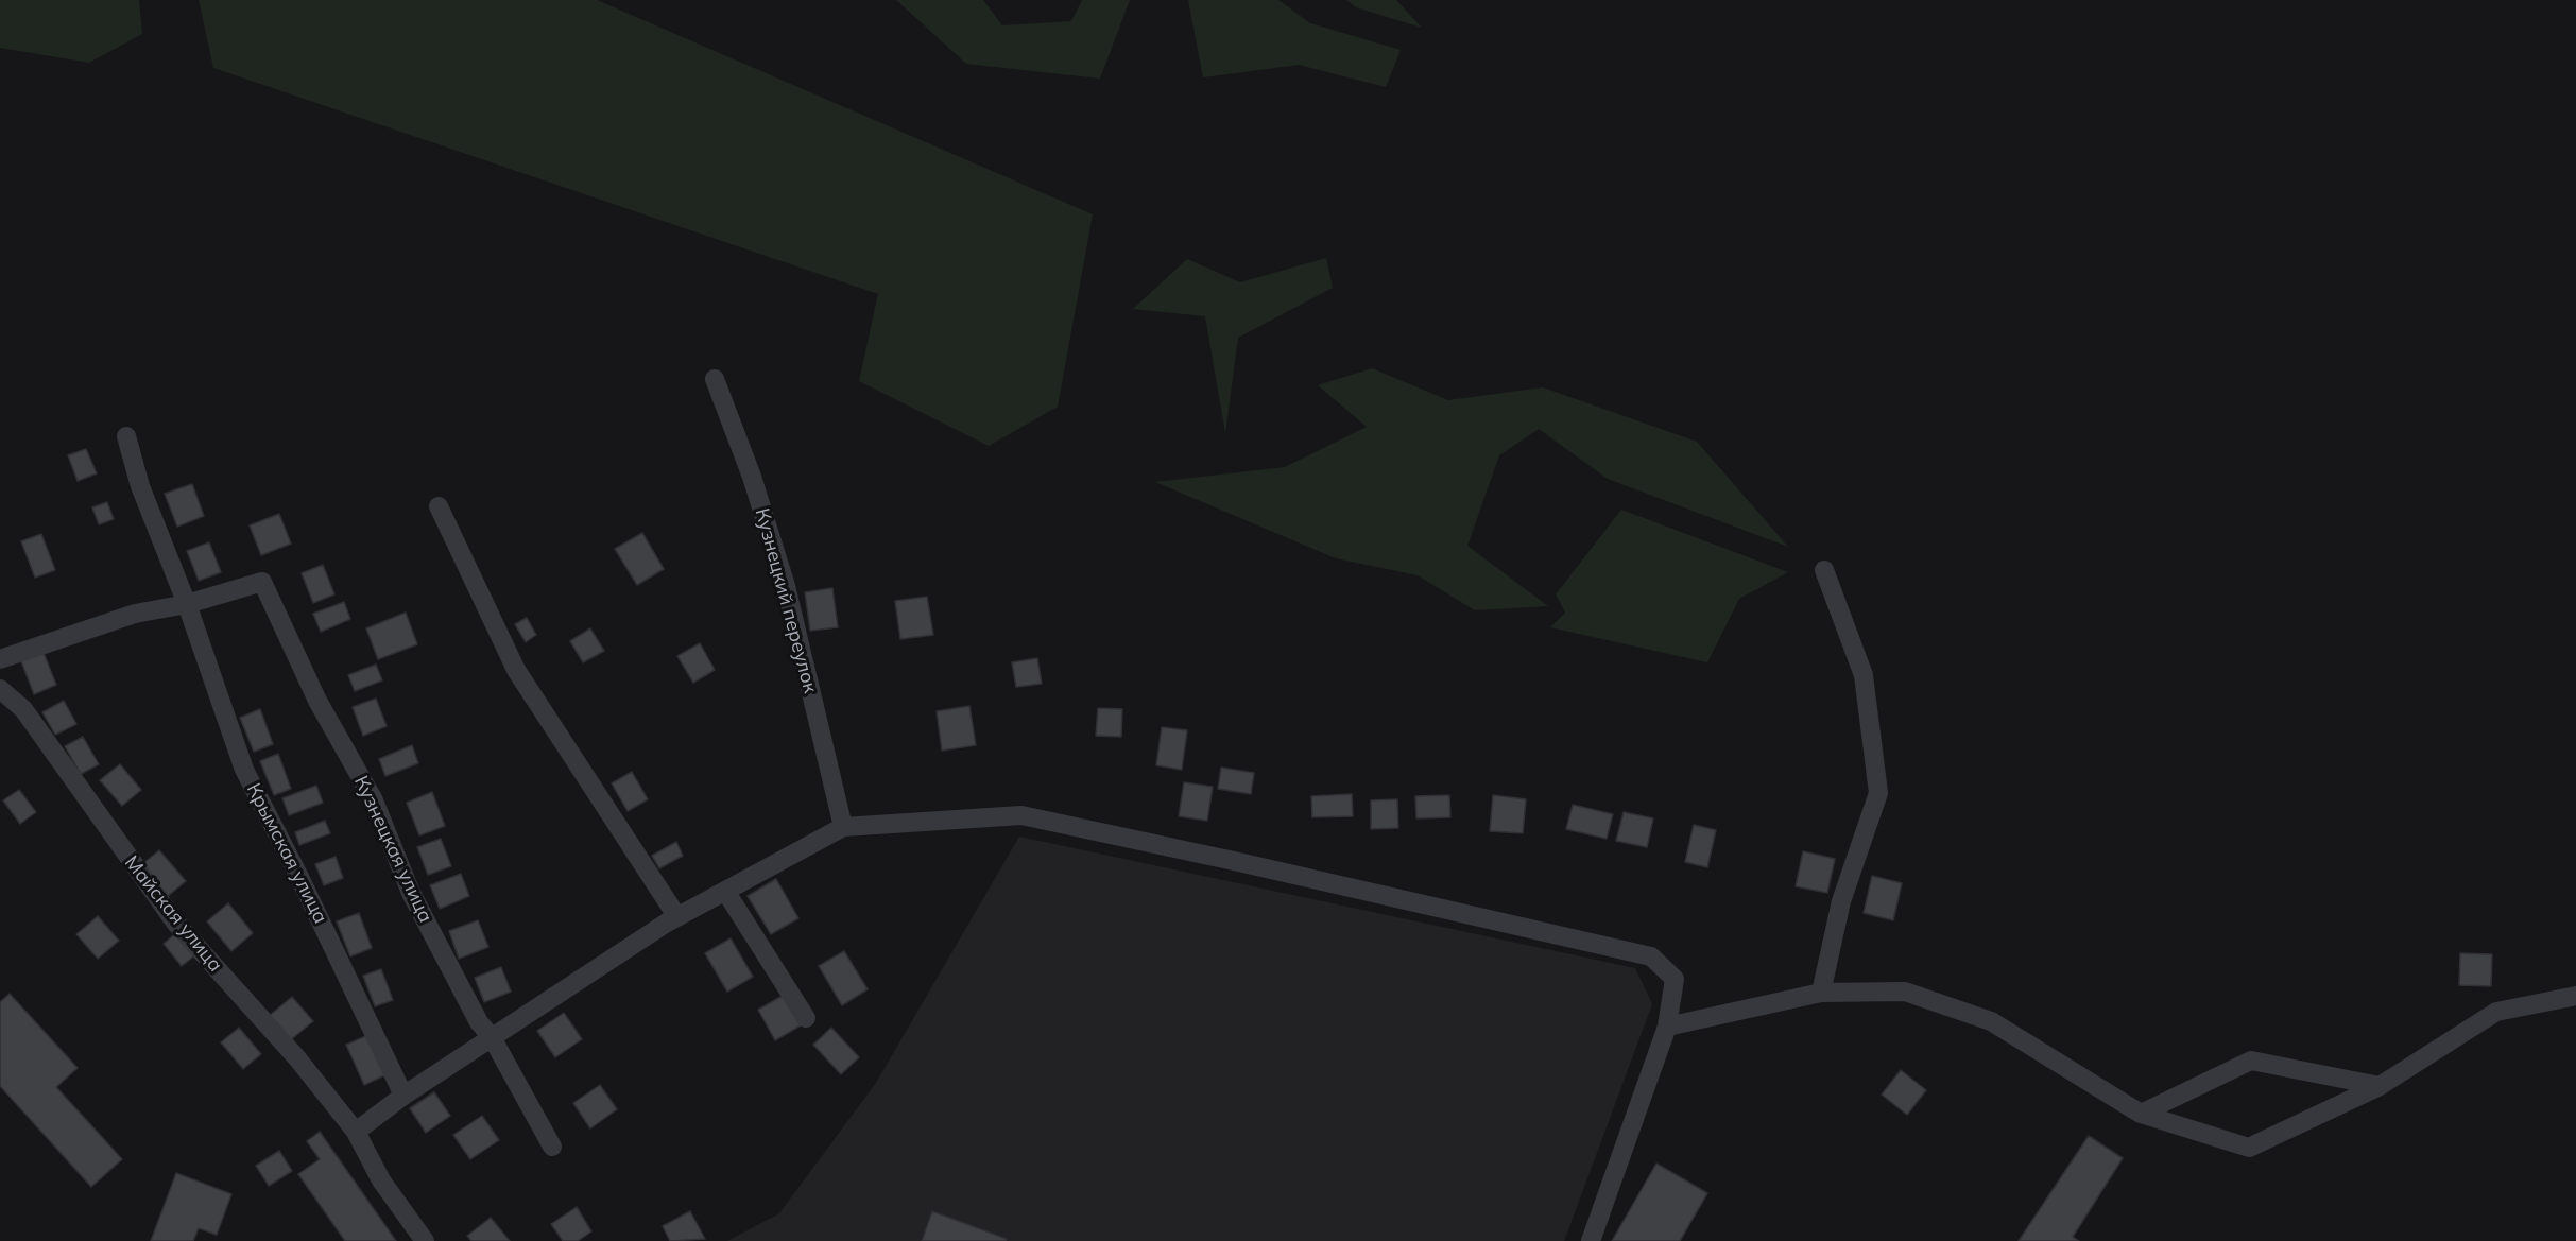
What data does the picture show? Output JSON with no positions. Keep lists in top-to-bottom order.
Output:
{
  "streets": {
    "street": [
      "Кузнецкий переулок",
      "Кузнецкая улица",
      "Крымская улица",
      "Майская улица"
    ]
  },
  "crossings": [
    ["Кузнецкая улица", "Крымская улица"]
  ]
}
